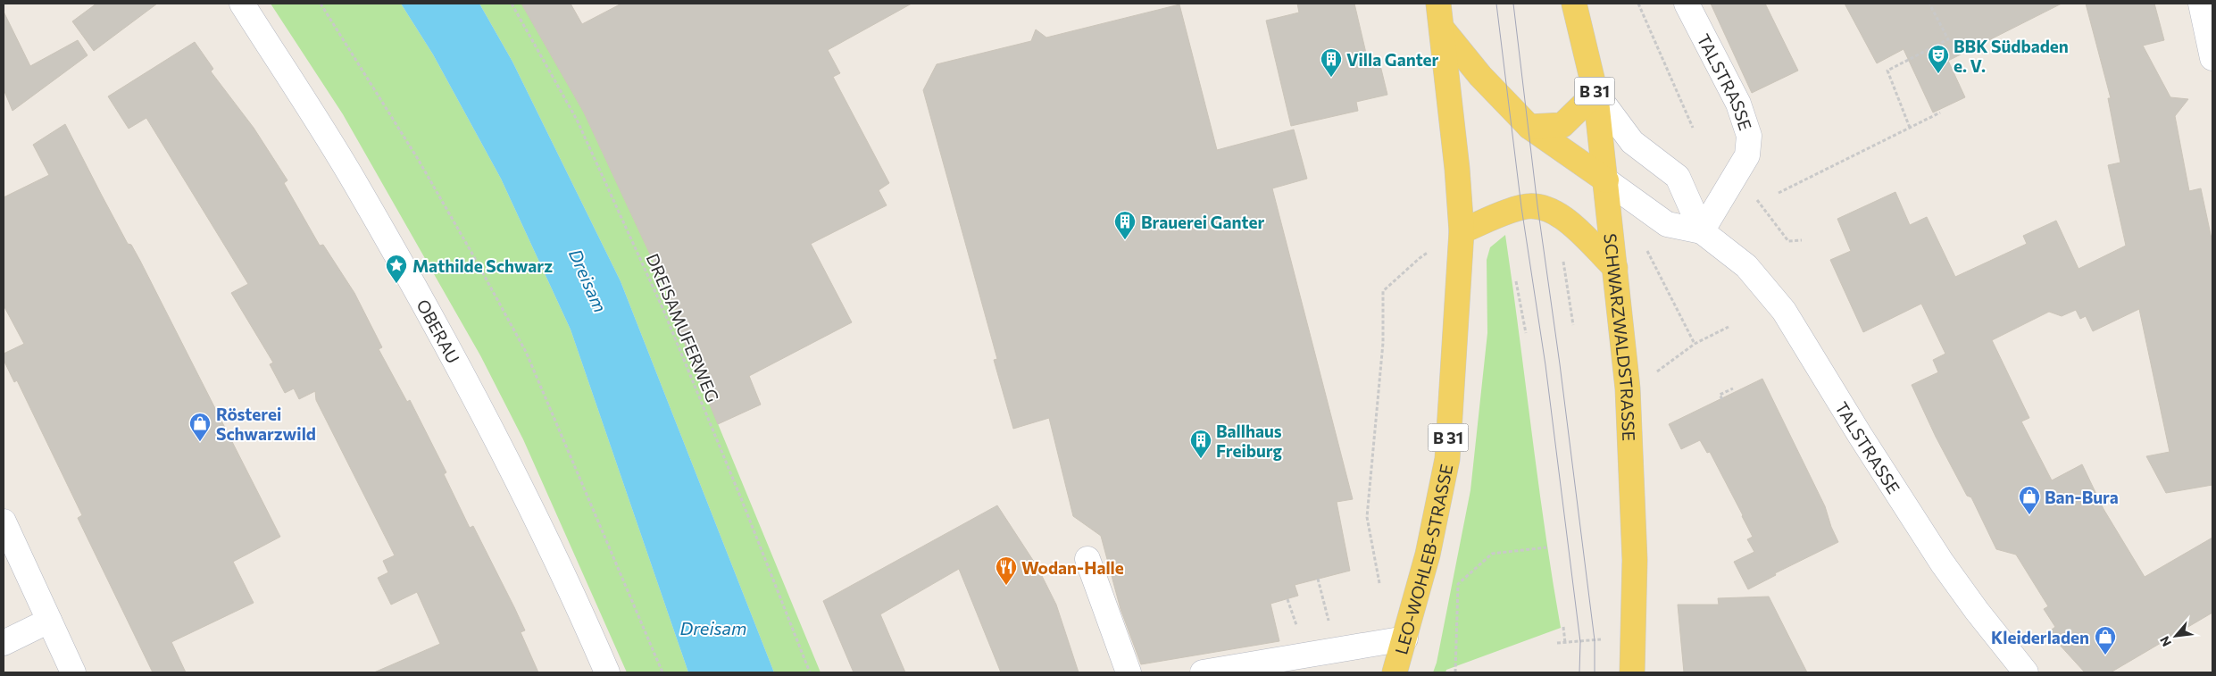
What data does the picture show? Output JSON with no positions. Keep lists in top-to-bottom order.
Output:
{
  "streets": {
    "main road": ["B 31", "SCHWARZWALDSTRASSE", "LEO-WOHLEB-STRASSE"],
    "street": ["TALSTRASSE", "OBERAU"],
    "path": ["DREISAMUFERWEG"]
  },
  "crossings": [
    ["TALSTRASSE", "SCHWARZWALDSTRASSE"],
    ["B 31", "LEO-WOHLEB-STRASSE"]
  ],
  "water": ["Dreisam"],
  "places": {
    "theatre": ["BBK Südbaden e. V."],
    "building": ["Villa Ganter", "Brauerei Ganter", "Ballhaus Freiburg"],
    "place": ["Mathilde Schwarz"],
    "shop": ["Rösterei Schwarzwild", "Ban-Bura", "Kleiderladen"],
    "restaurant": ["Wodan-Halle"]
  },
  "north": "bottom left"
}
